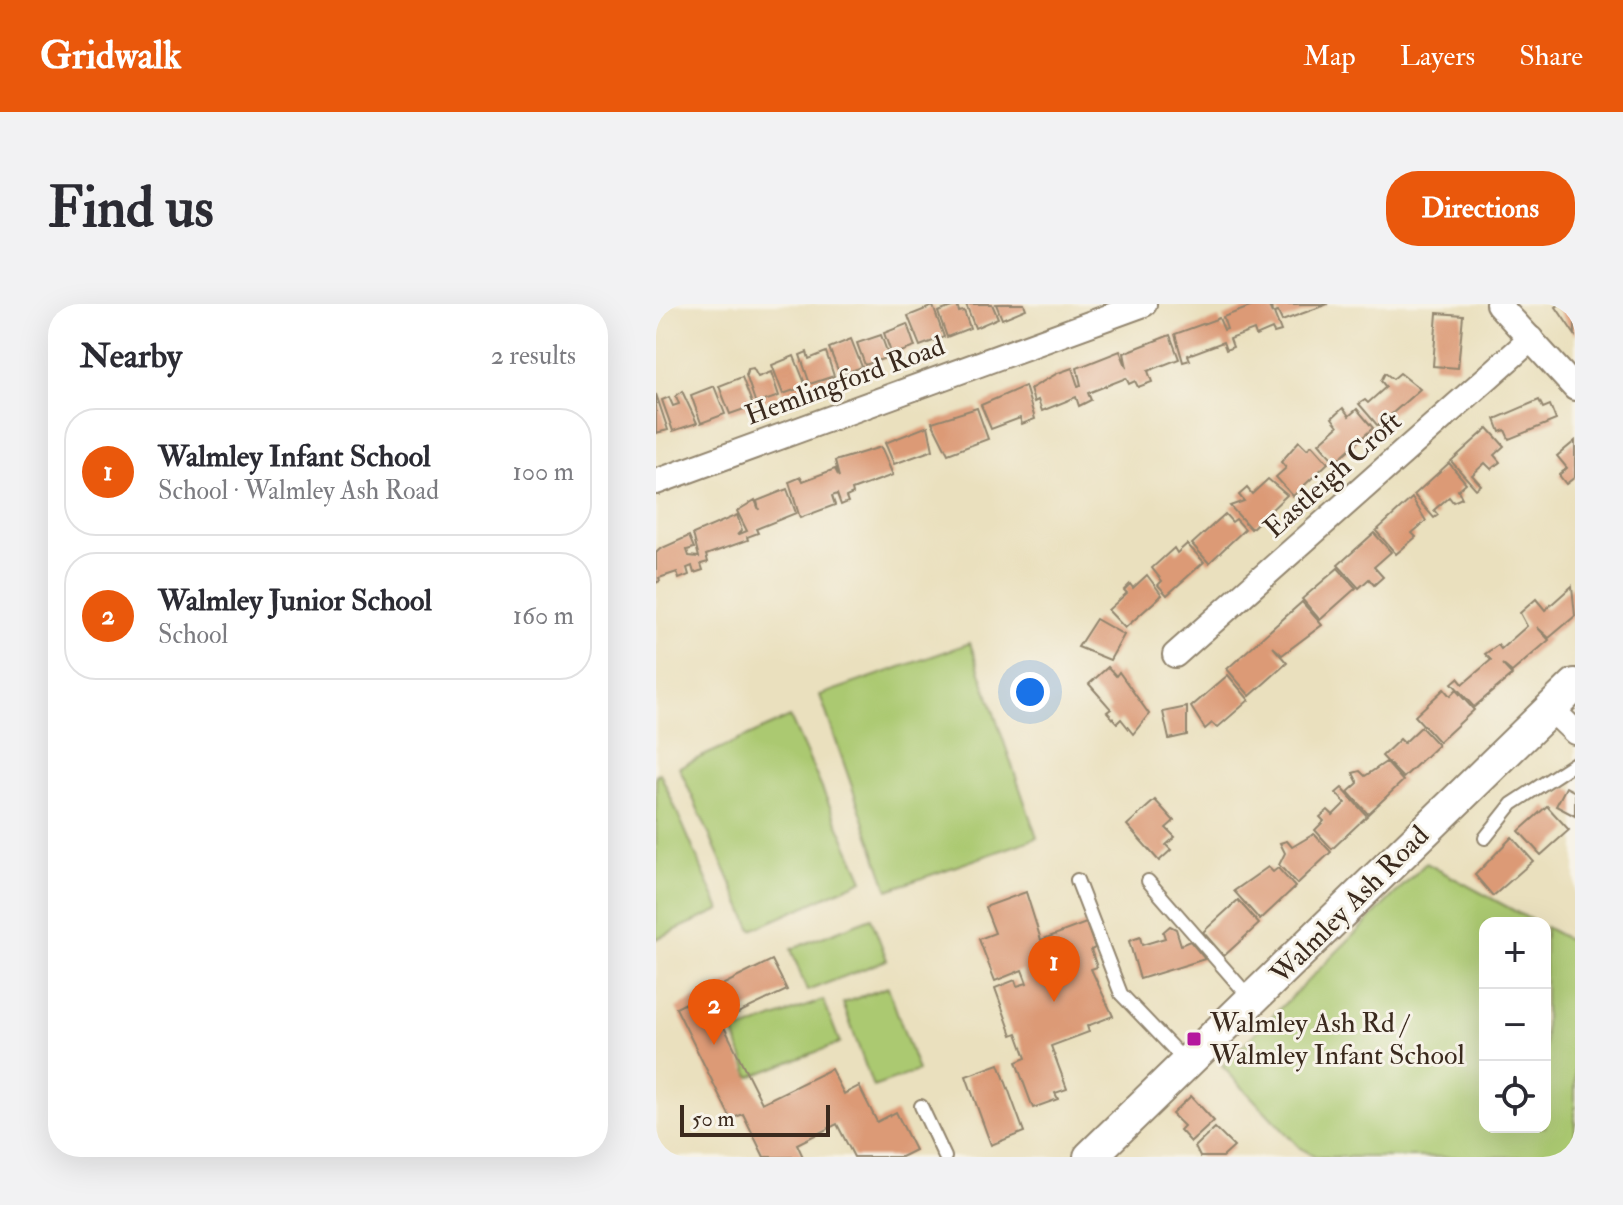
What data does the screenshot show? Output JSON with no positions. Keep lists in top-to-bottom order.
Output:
{
  "streets": {
    "street": ["Hemlingford Road", "Eastleigh Croft", "Walmley Ash Road"]
  },
  "places": {
    "transit": ["Walmley Ash Rd / Walmley Infant School"]
  },
  "scale_bar": "50 m",
  "page": {
    "header": "Gridwalk",
    "nav": ["Map", "Layers", "Share"],
    "buttons": "Directions",
    "title": "Find us",
    "heading": ["Nearby", "2 results"],
    "list": [
      {
        "mark": "1",
        "name": "Walmley Infant School",
        "note": "School · Walmley Ash Road",
        "value": "100 m"
      },
      {
        "mark": "2",
        "name": "Walmley Junior School",
        "note": "School",
        "value": "160 m"
      }
    ],
    "map_buttons": ["+", "−"],
    "pins": ["1", "2"],
    "scale": "50 m"
  }
}
